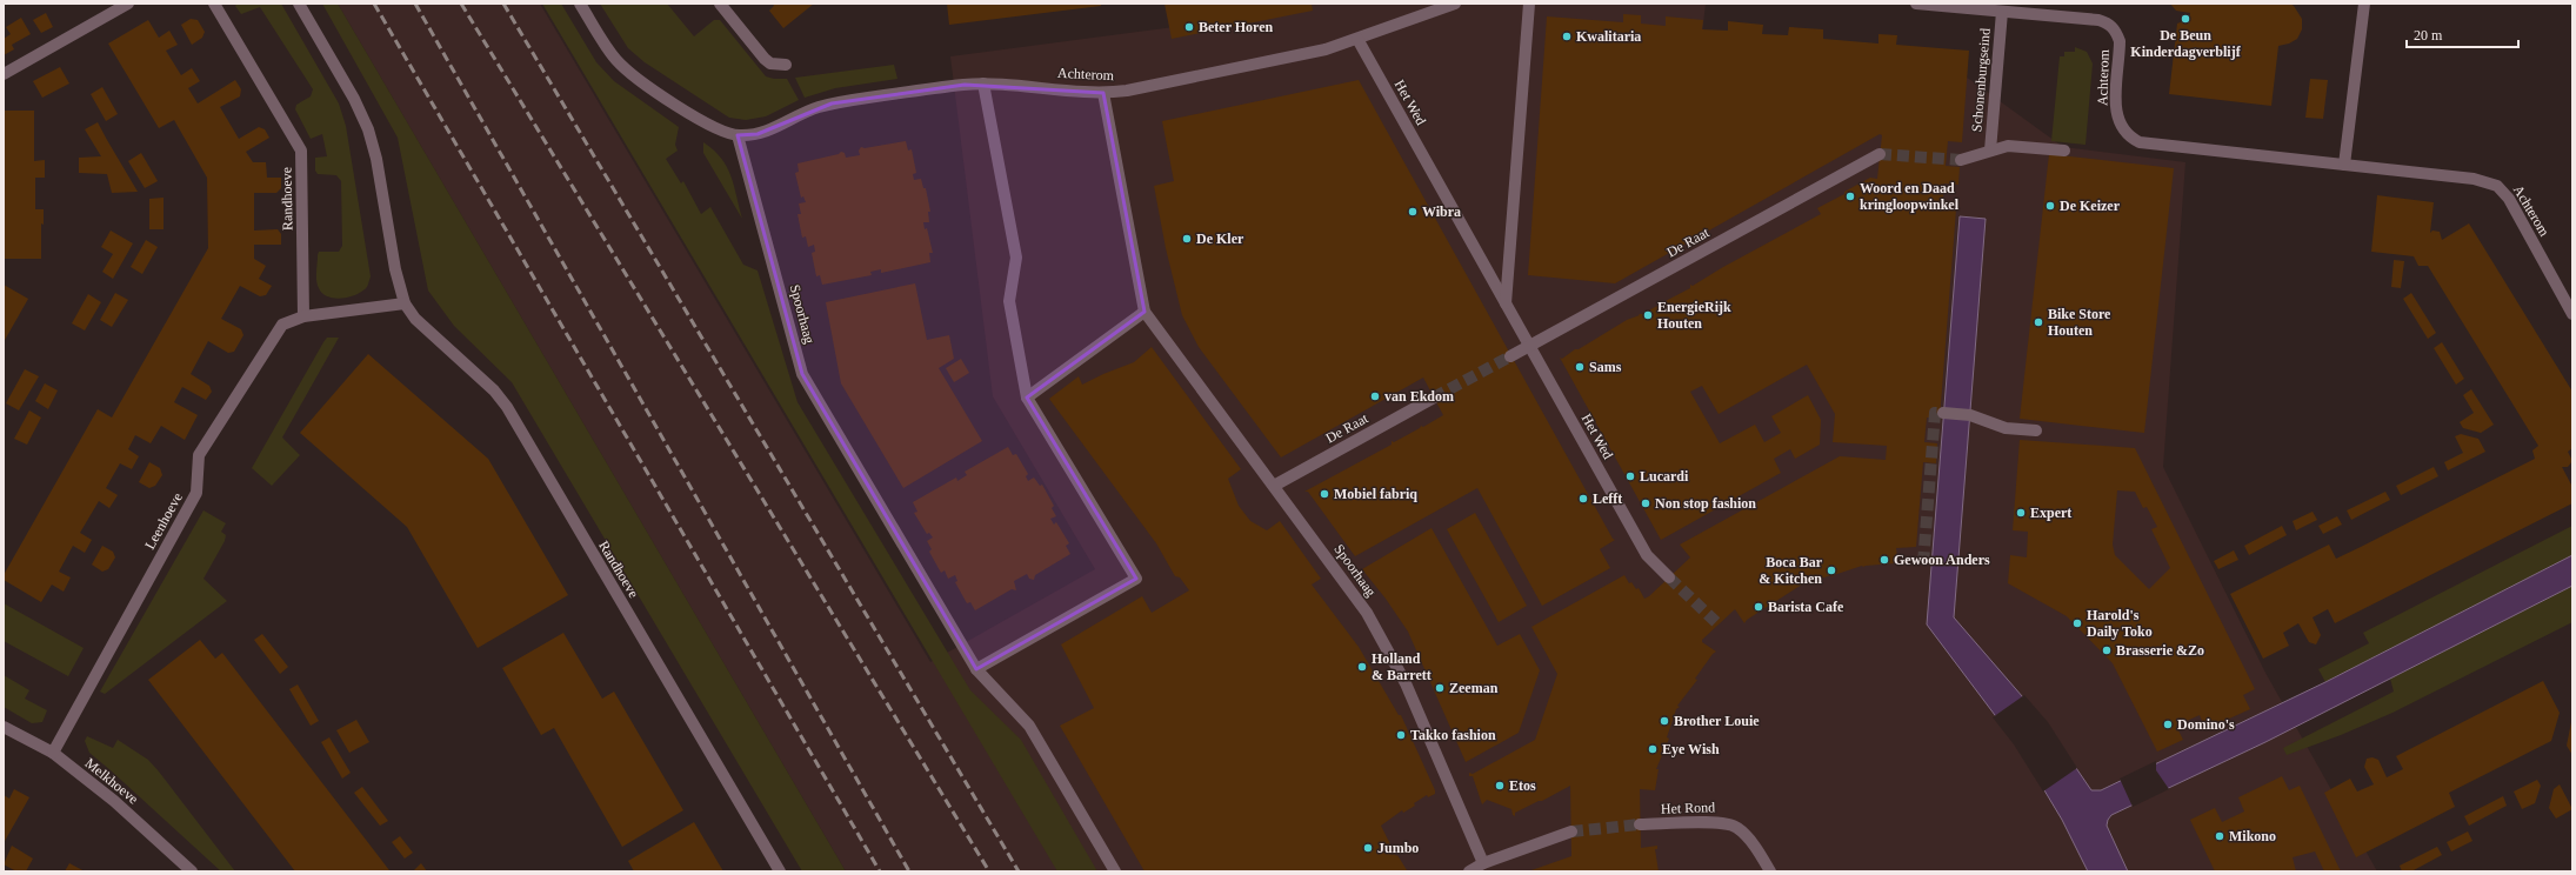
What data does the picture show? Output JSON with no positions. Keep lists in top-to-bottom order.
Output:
{
  "streets": {
    "street": [
      "Achterom",
      "Schonenburgseind",
      "Het Wed",
      "Randhoeve",
      "De Raat",
      "Spoorhaag",
      "Leenhoeve",
      "Melkhoeve",
      "Het Rond"
    ]
  },
  "crossings": [
    ["Achterom", "Schonenburgseind"],
    ["Achterom", "Het Wed"],
    ["Achterom", "Spoorhaag"],
    ["Het Wed", "De Raat"],
    ["Randhoeve", "Leenhoeve"],
    ["De Raat", "Spoorhaag"],
    ["Leenhoeve", "Melkhoeve"]
  ],
  "places": [
    "De Beun Kinderdagverblijf",
    "Beter Horen",
    "Kwalitaria",
    "Woord en Daad kringloopwinkel",
    "De Keizer",
    "Wibra",
    "De Kler",
    "EnergieRijk Houten",
    "Bike Store Houten",
    "Sams",
    "van Ekdom",
    "Lucardi",
    "Mobiel fabriq",
    "Lefft",
    "Non stop fashion",
    "Expert",
    "Gewoon Anders",
    "Boca Bar & Kitchen",
    "Barista Cafe",
    "Harold's Daily Toko",
    "Brasserie &Zo",
    "Holland & Barrett",
    "Zeeman",
    "Brother Louie",
    "Domino's",
    "Takko fashion",
    "Eye Wish",
    "Etos",
    "Mikono",
    "Jumbo"
  ],
  "scale_bar": "20 m"
}
